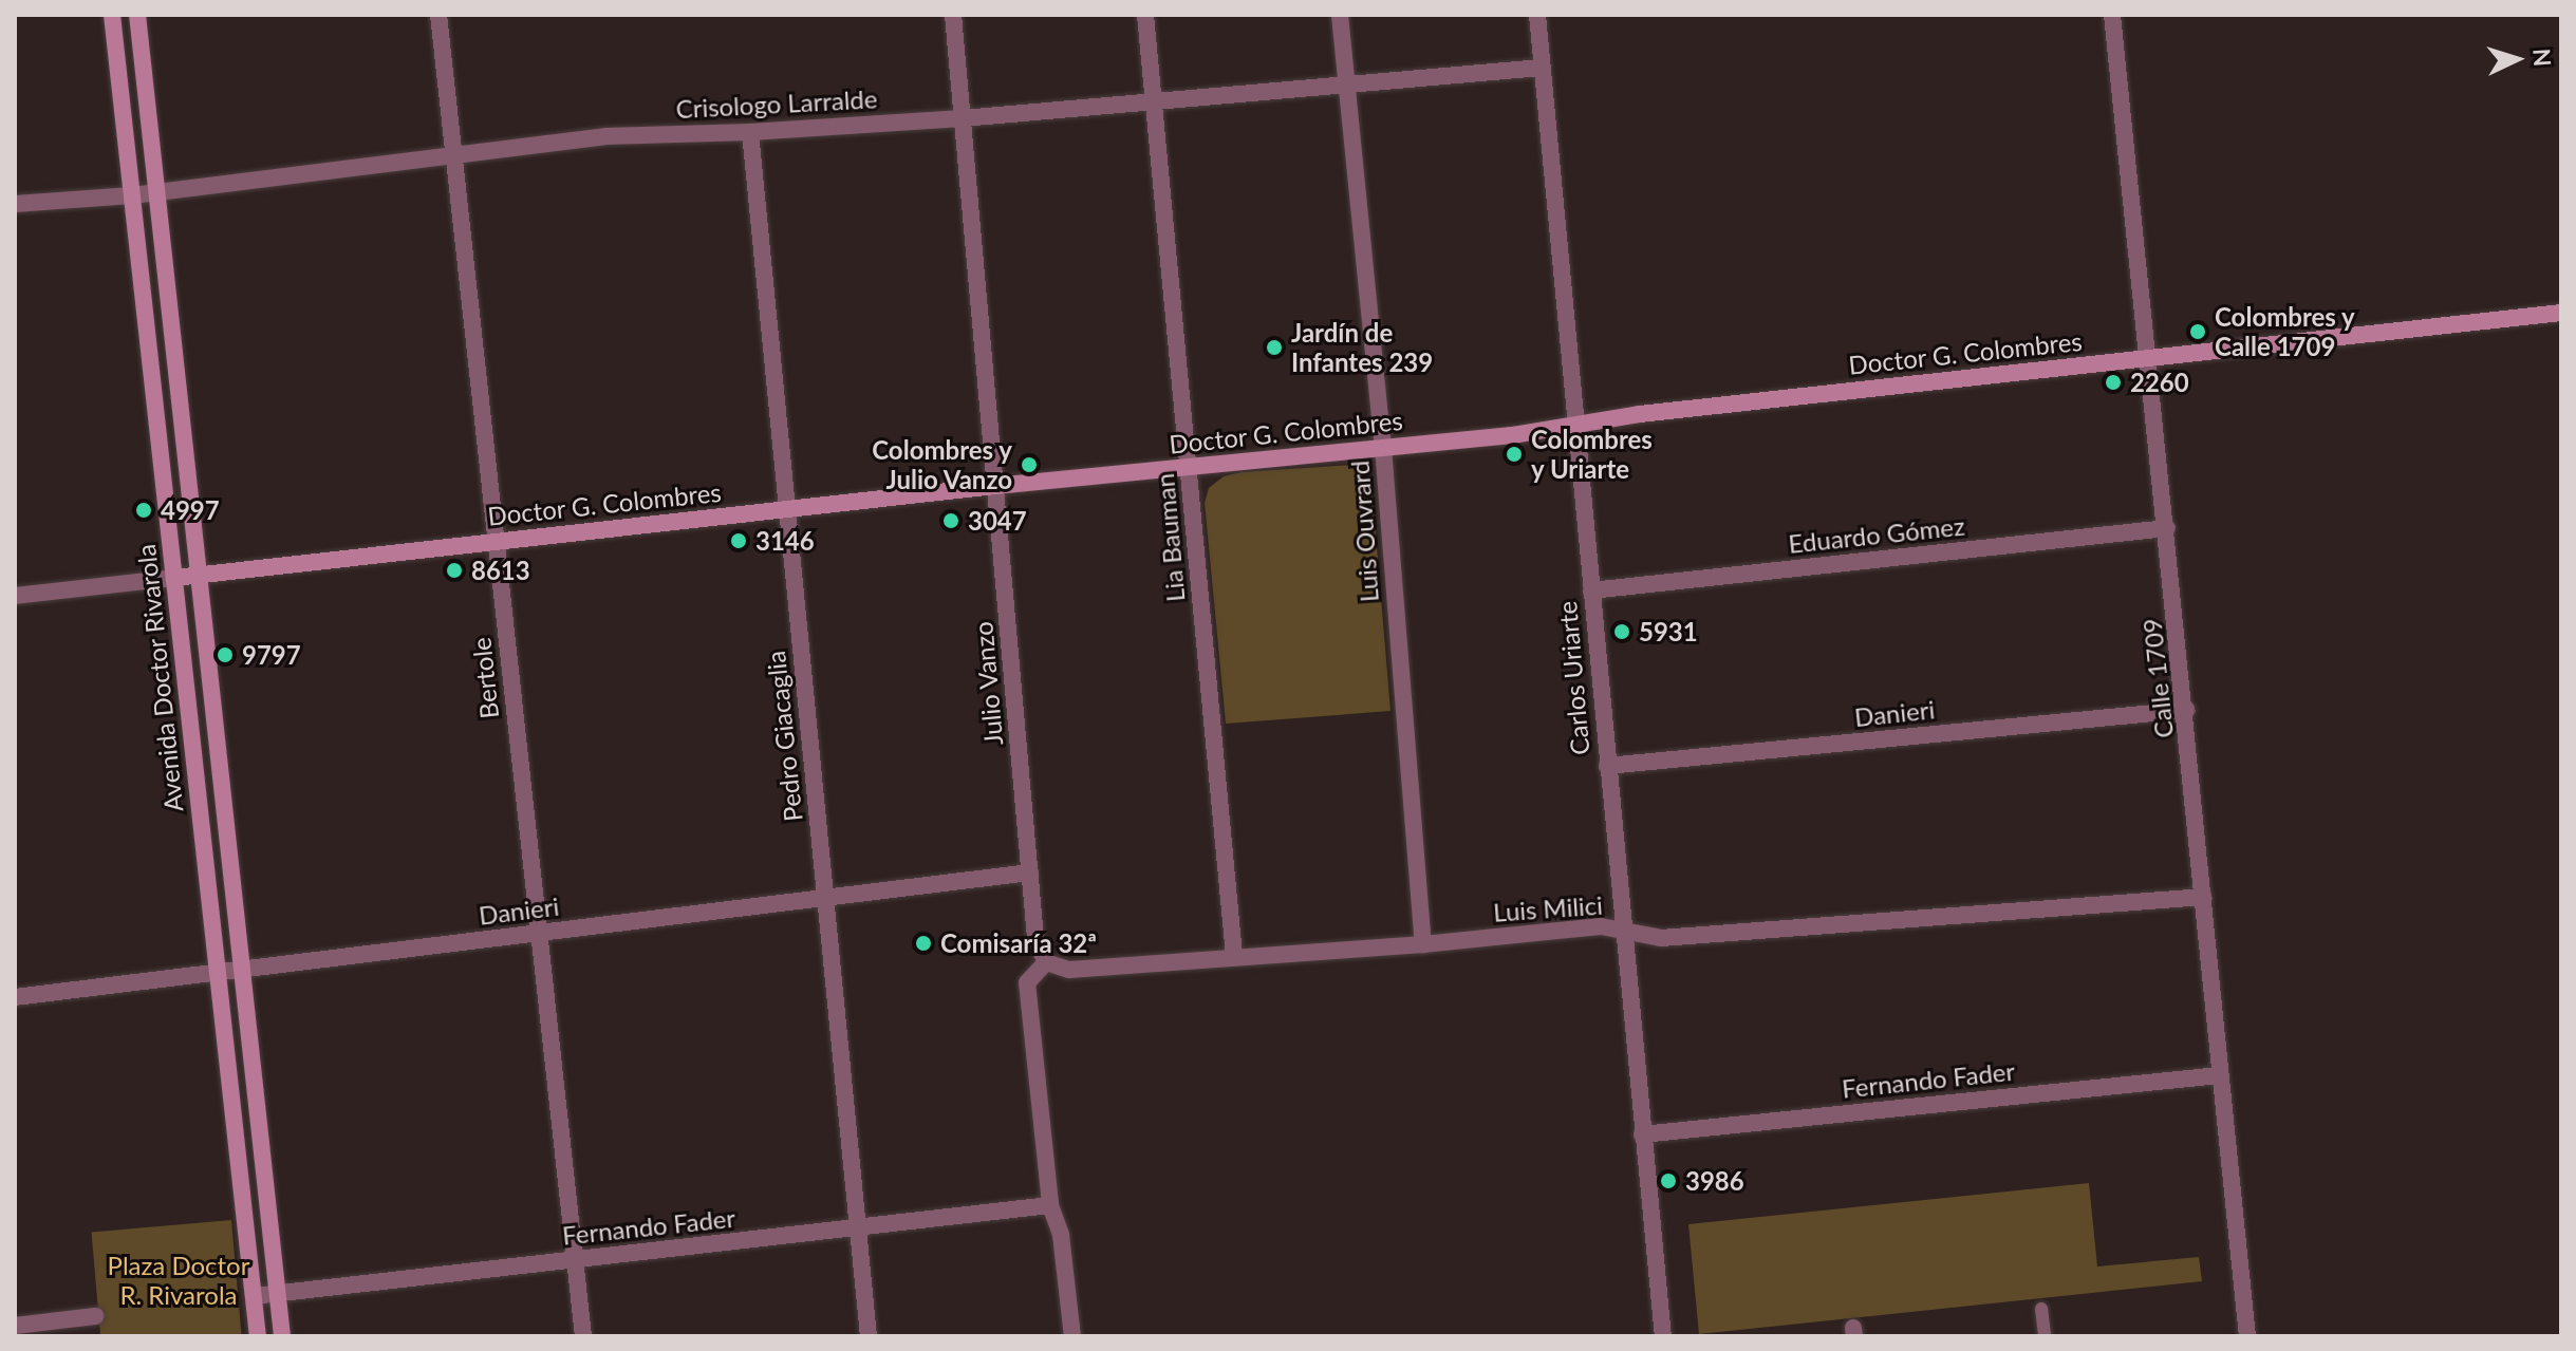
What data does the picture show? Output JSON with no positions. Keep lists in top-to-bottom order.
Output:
{
  "streets": {
    "main road": ["Doctor G. Colombres", "Avenida Doctor Rivarola"],
    "street": [
      "Crisologo Larralde",
      "Luis Ouvrard",
      "Eduardo Gómez",
      "Lia Bauman",
      "Bertole",
      "Carlos Uriarte",
      "Calle 1709",
      "Julio Vanzo",
      "Danieri",
      "Pedro Giacaglia",
      "Luis Milici",
      "Fernando Fader"
    ]
  },
  "crossings": [
    ["Crisologo Larralde", "Luis Ouvrard"],
    ["Crisologo Larralde", "Lia Bauman"],
    ["Crisologo Larralde", "Avenida Doctor Rivarola"],
    ["Crisologo Larralde", "Bertole"],
    ["Crisologo Larralde", "Carlos Uriarte"],
    ["Crisologo Larralde", "Julio Vanzo"],
    ["Crisologo Larralde", "Pedro Giacaglia"],
    ["Doctor G. Colombres", "Luis Ouvrard"],
    ["Doctor G. Colombres", "Lia Bauman"],
    ["Doctor G. Colombres", "Avenida Doctor Rivarola"],
    ["Doctor G. Colombres", "Bertole"],
    ["Doctor G. Colombres", "Carlos Uriarte"],
    ["Doctor G. Colombres", "Calle 1709"],
    ["Doctor G. Colombres", "Julio Vanzo"],
    ["Doctor G. Colombres", "Pedro Giacaglia"],
    ["Luis Ouvrard", "Luis Milici"],
    ["Eduardo Gómez", "Carlos Uriarte"],
    ["Eduardo Gómez", "Calle 1709"],
    ["Lia Bauman", "Luis Milici"],
    ["Avenida Doctor Rivarola", "Danieri"],
    ["Avenida Doctor Rivarola", "Fernando Fader"],
    ["Bertole", "Danieri"],
    ["Bertole", "Fernando Fader"],
    ["Carlos Uriarte", "Danieri"],
    ["Carlos Uriarte", "Luis Milici"],
    ["Carlos Uriarte", "Fernando Fader"],
    ["Calle 1709", "Danieri"],
    ["Calle 1709", "Luis Milici"],
    ["Calle 1709", "Fernando Fader"],
    ["Julio Vanzo", "Danieri"],
    ["Julio Vanzo", "Luis Milici"],
    ["Danieri", "Pedro Giacaglia"],
    ["Pedro Giacaglia", "Fernando Fader"]
  ],
  "parks": ["Plaza Doctor R. Rivarola"],
  "places": [
    "Colombres y Calle 1709",
    "Jardín de Infantes 239",
    "2260",
    "Colombres y Uriarte",
    "Colombres y Julio Vanzo",
    "4997",
    "3047",
    "3146",
    "8613",
    "5931",
    "9797",
    "Comisaría 32ª",
    "3986"
  ],
  "north": "right"
}
